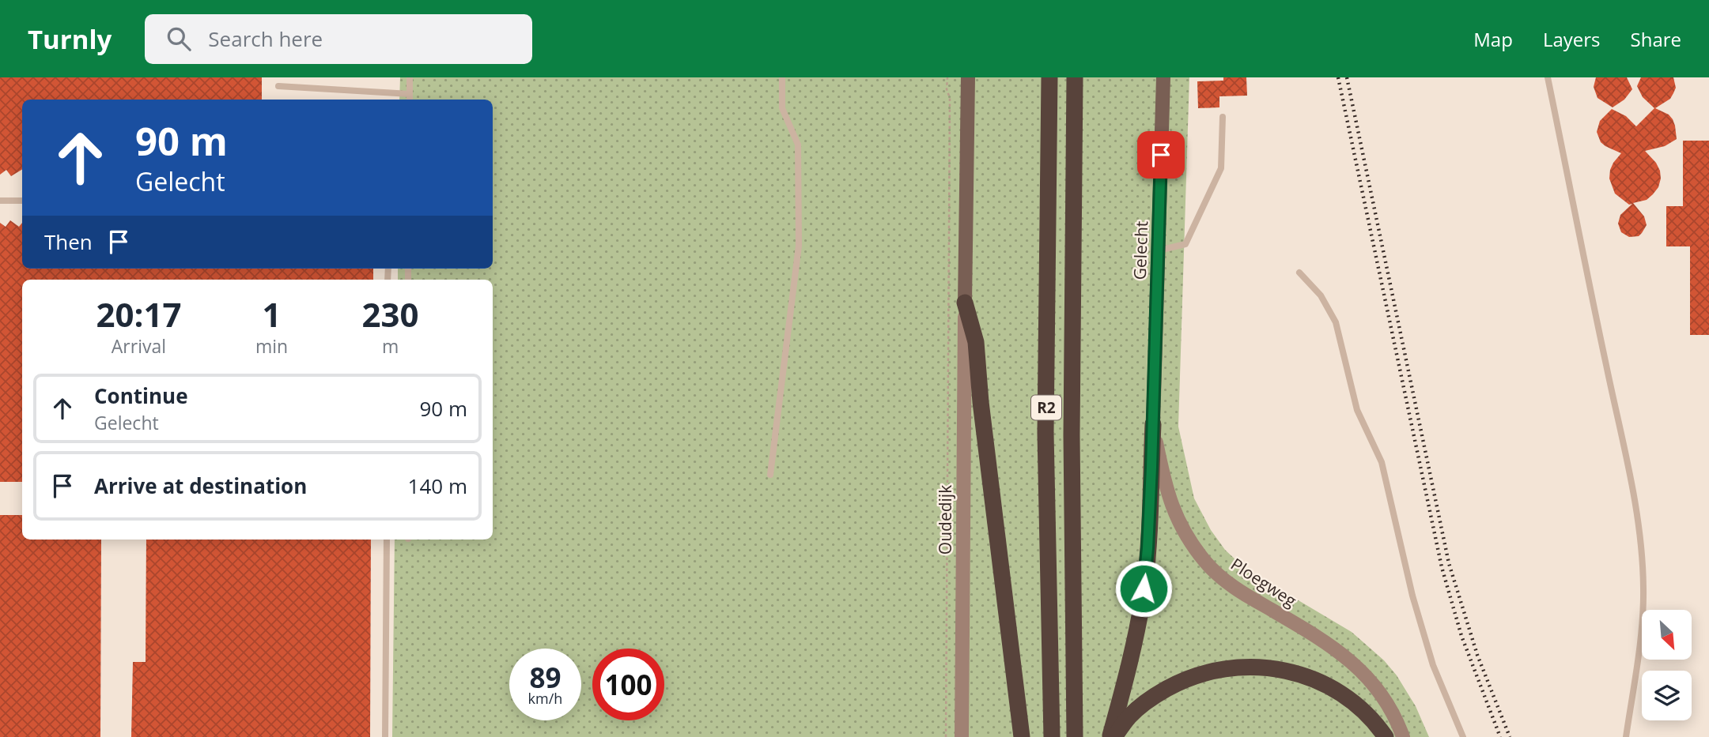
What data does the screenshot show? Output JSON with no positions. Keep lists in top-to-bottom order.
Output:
{
  "streets": {
    "highway": ["R2"],
    "main road": ["Gelecht"],
    "street": ["Oudedijk", "Ploegweg"]
  },
  "crossings": [
    ["Gelecht", "Ploegweg"]
  ],
  "north": "bottom right",
  "page": {
    "header": "Turnly",
    "search": "Search here",
    "nav": ["Map", "Layers", "Share"],
    "turn": ["90 m", "Gelecht"],
    "then": "Then",
    "eta": [
      "20:17",
      "Arrival",
      "1",
      "min",
      "230",
      "m"
    ],
    "list": [
      {
        "name": "Continue",
        "note": "Gelecht",
        "value": "90 m"
      },
      {
        "name": "Arrive at destination",
        "value": "140 m"
      }
    ],
    "speed": "89 km/h",
    "limit": "100"
  }
}
